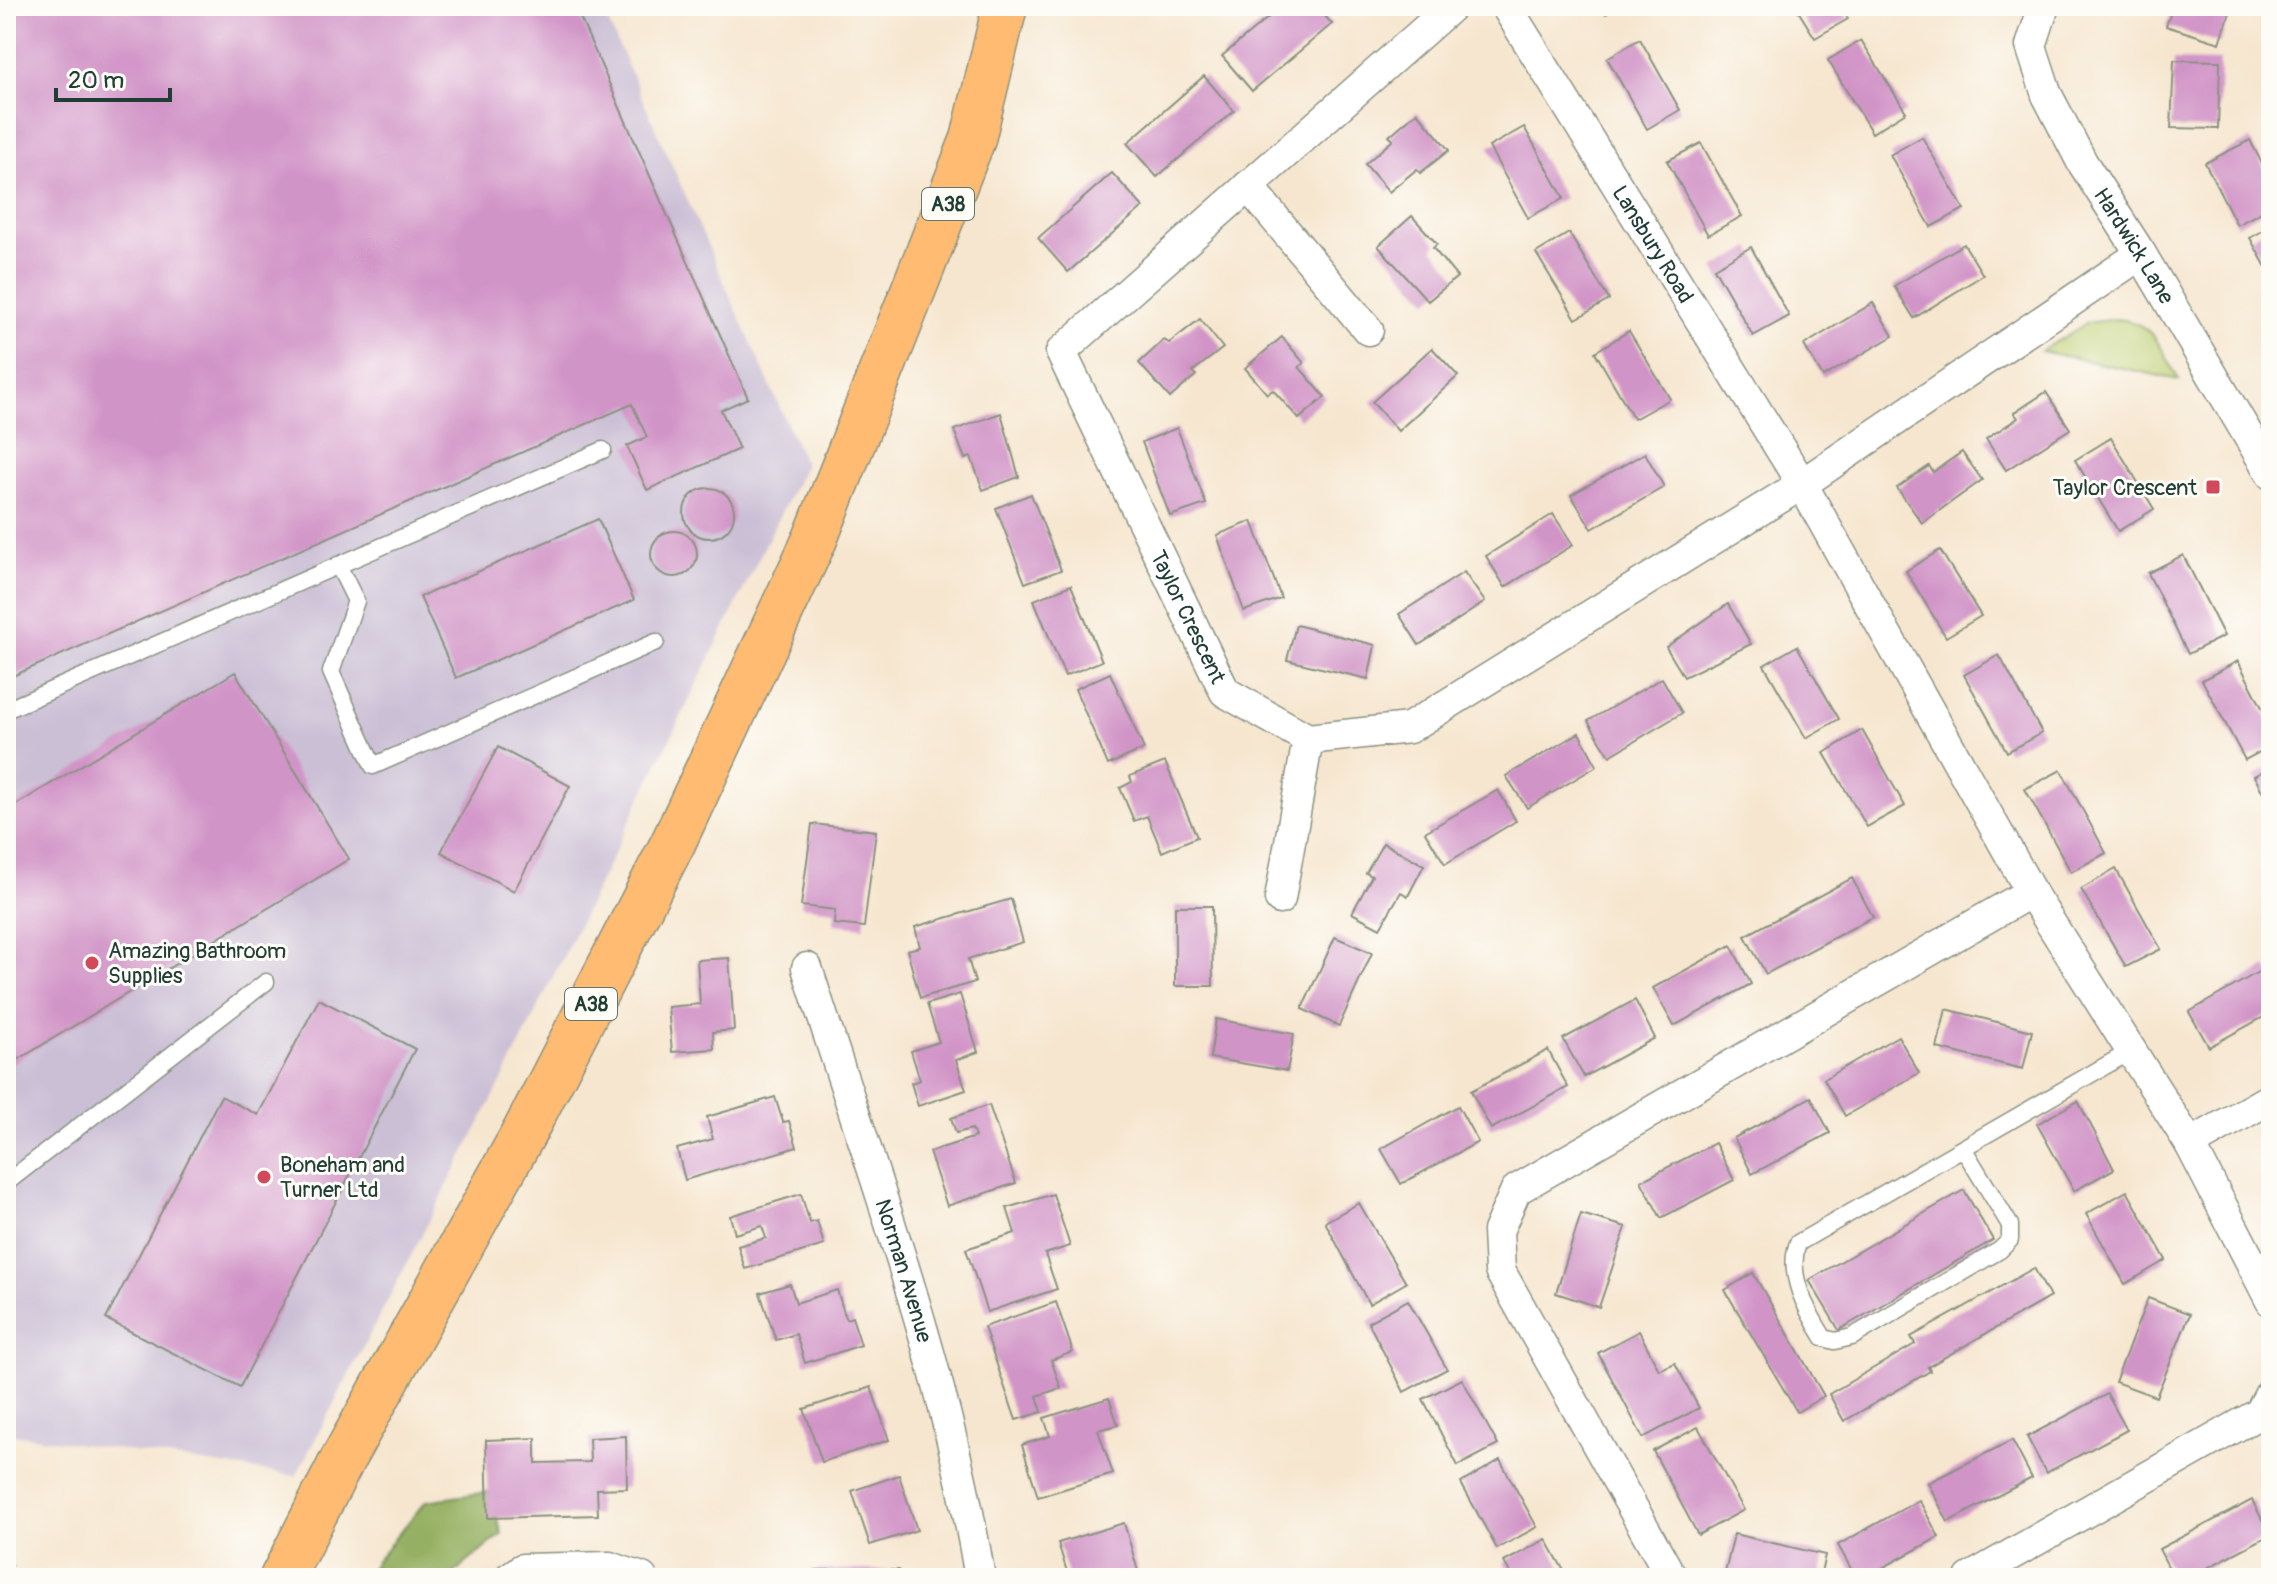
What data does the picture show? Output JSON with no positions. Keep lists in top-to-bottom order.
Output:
{
  "streets": {
    "highway": ["A38"],
    "street": [
      "Lansbury Road",
      "Hardwick Lane",
      "Taylor Crescent",
      "Norman Avenue"
    ]
  },
  "places": {
    "transit": ["Taylor Crescent"],
    "other": ["Amazing Bathroom Supplies", "Boneham and Turner Ltd"]
  },
  "scale_bar": "20 m"
}
